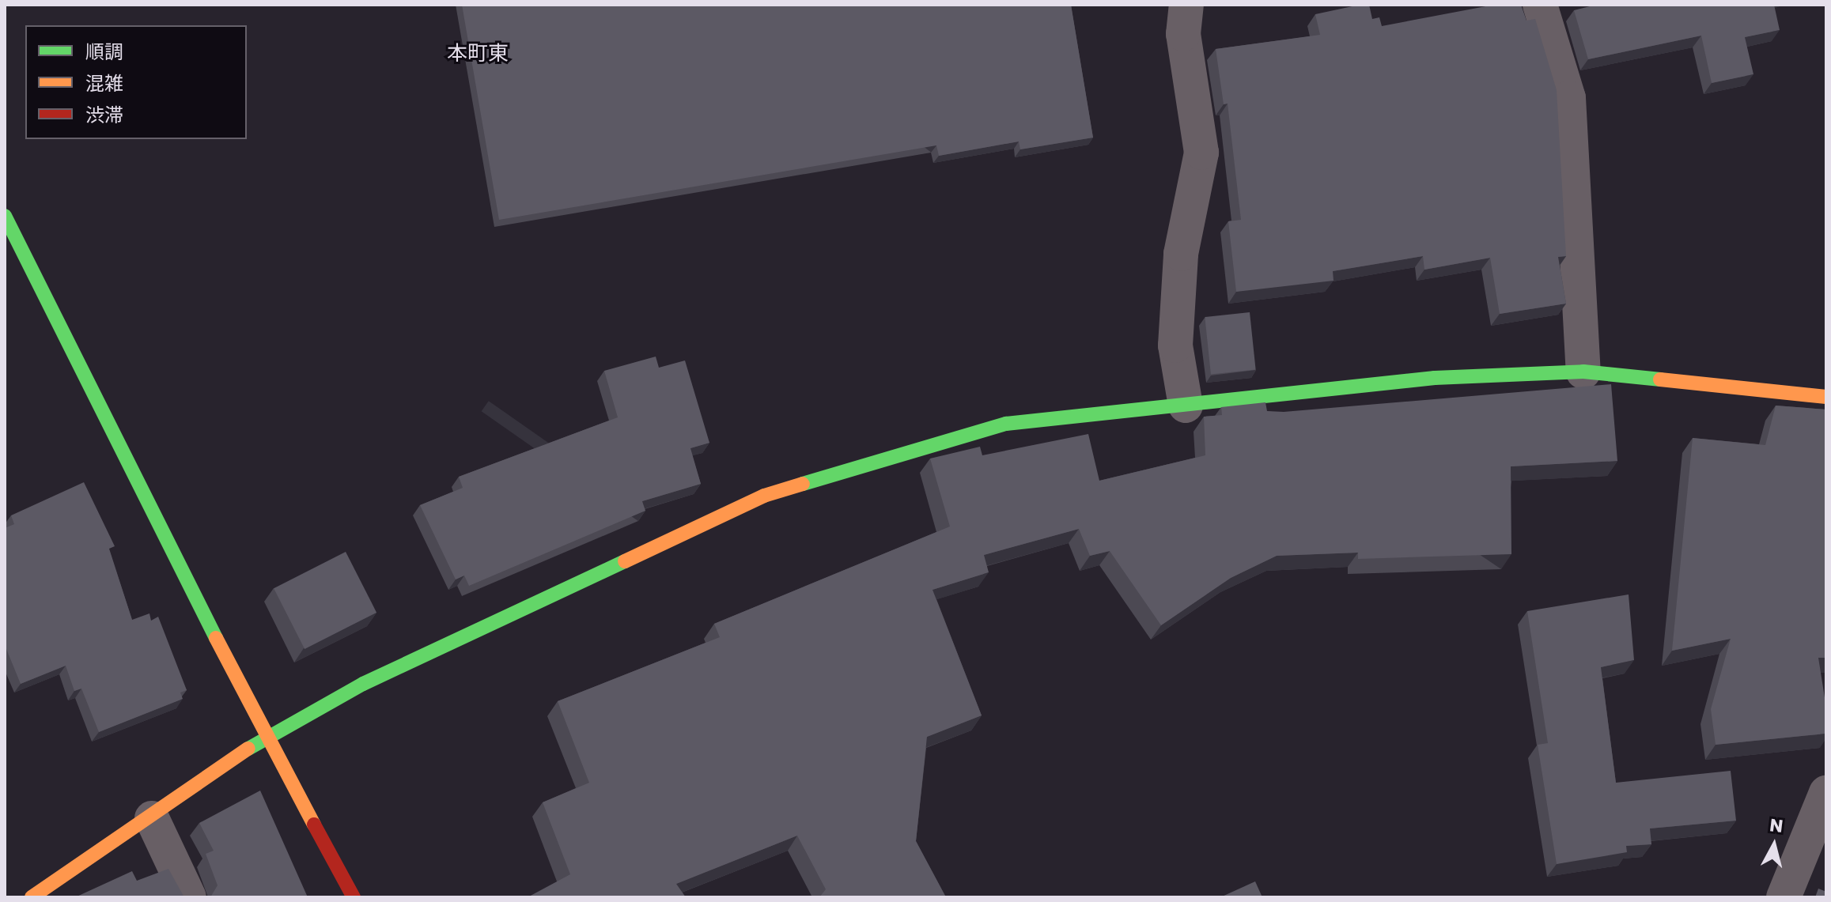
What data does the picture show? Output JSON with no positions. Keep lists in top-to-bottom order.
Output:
{
  "districts": ["本町東"],
  "legend": ["順調", "混雑", "渋滞"],
  "north": "top"
}
